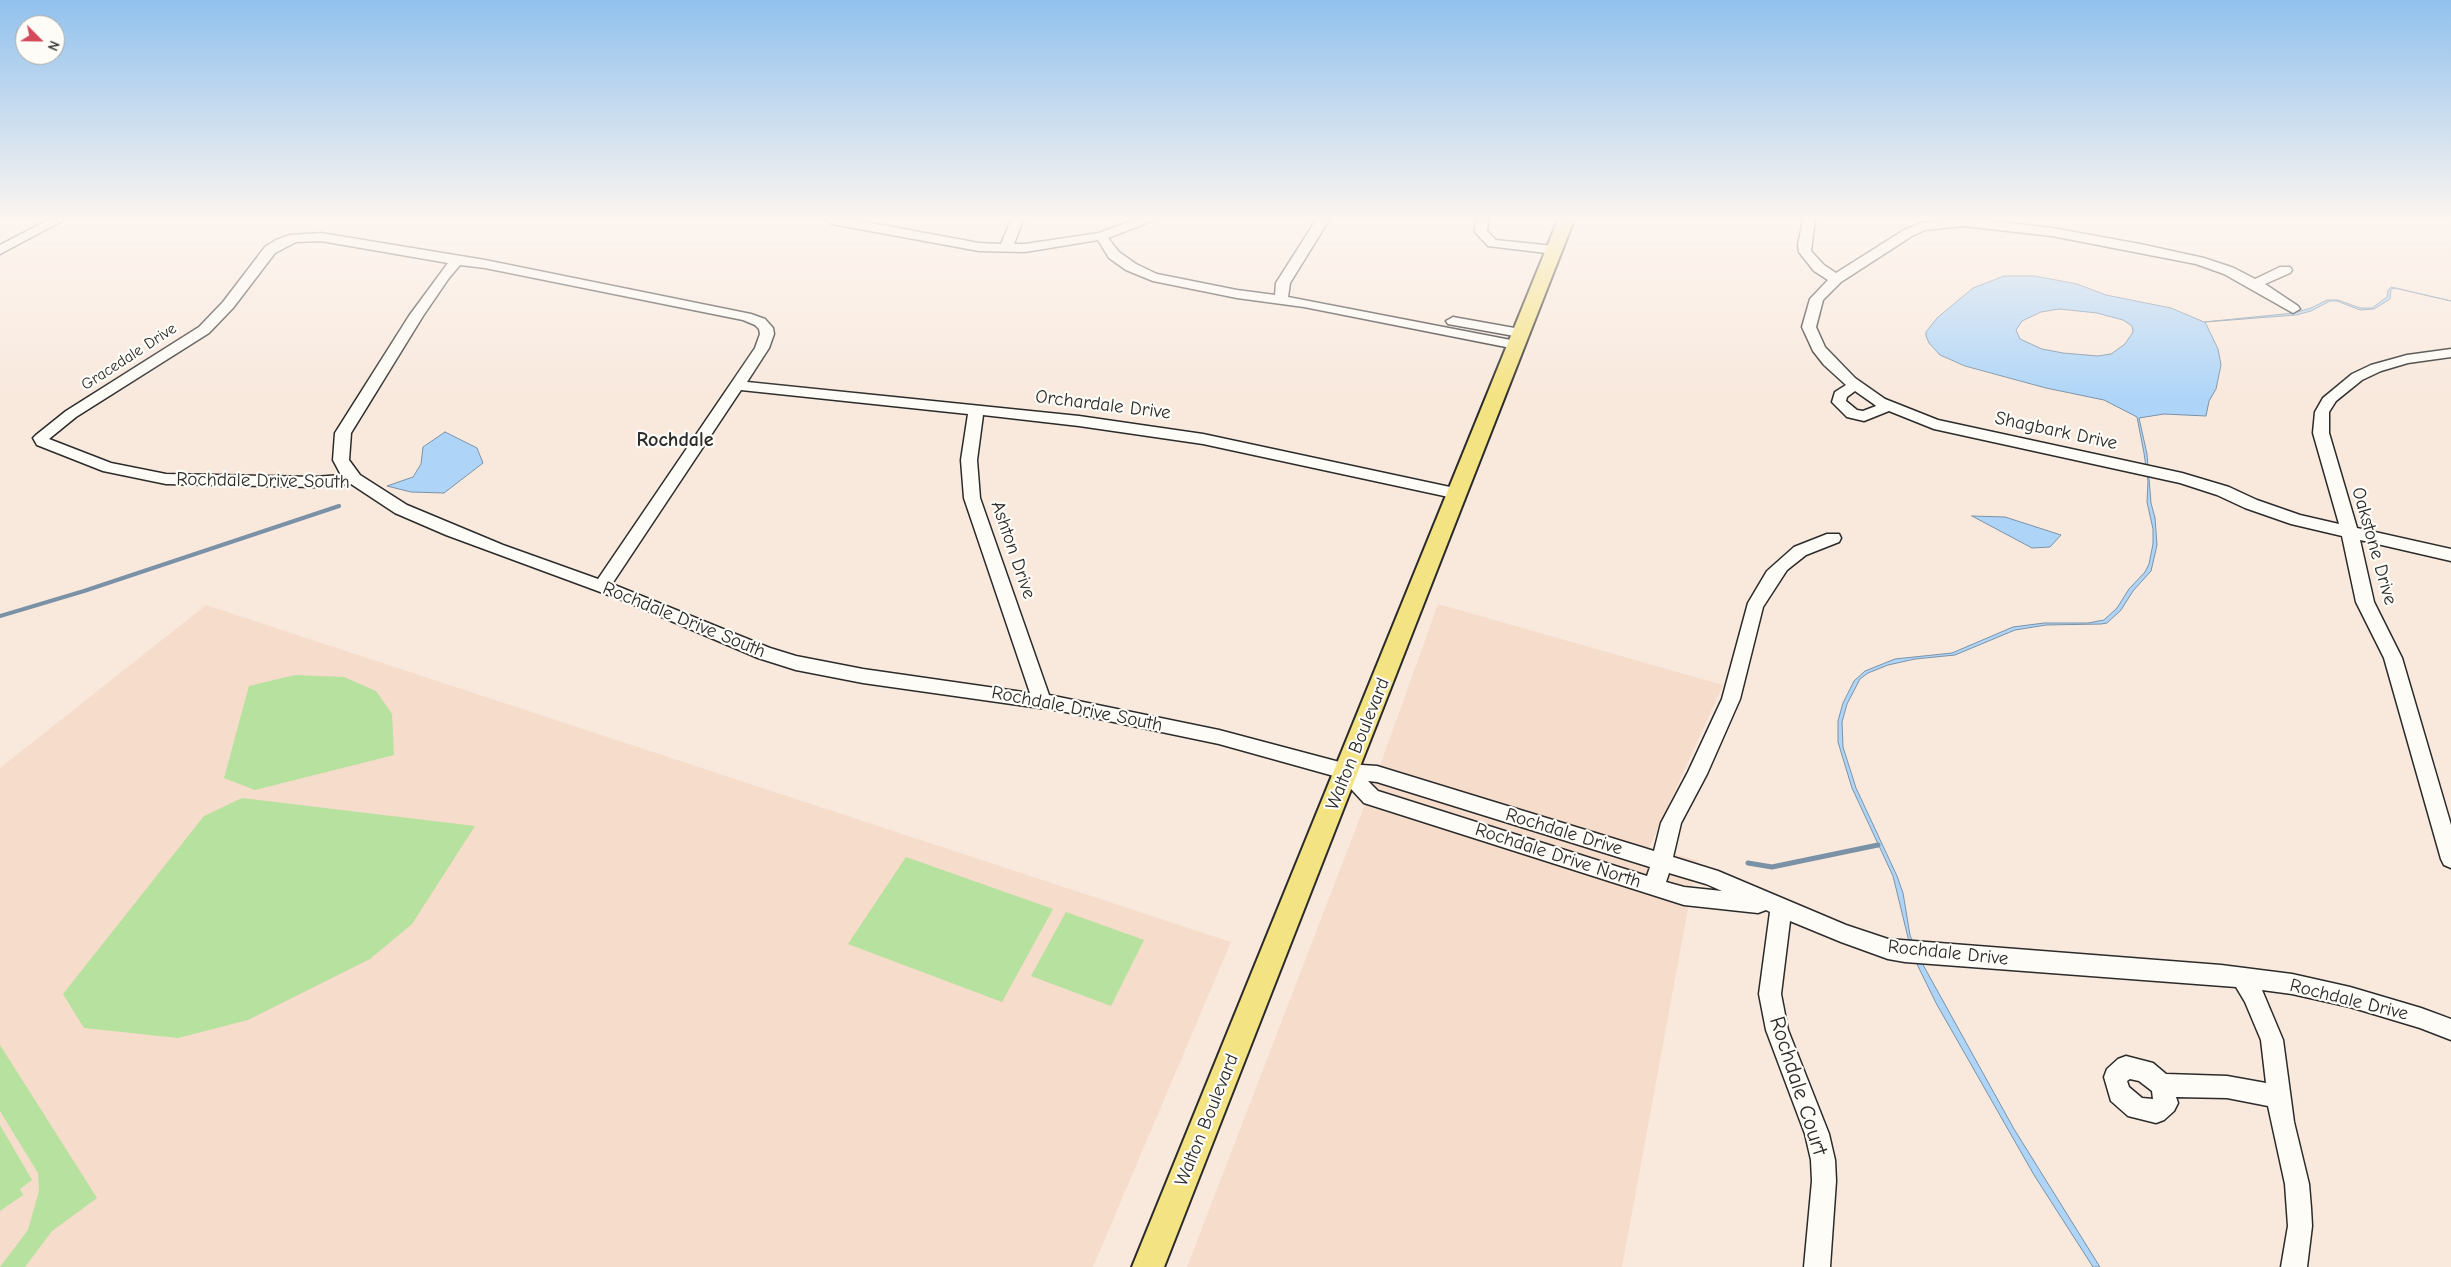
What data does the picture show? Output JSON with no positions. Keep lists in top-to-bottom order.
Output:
{
  "streets": {
    "main road": ["Walton Boulevard"],
    "street": [
      "Gracedale Drive",
      "Orchardale Drive",
      "Shagbark Drive",
      "Rochdale Drive South",
      "Oakstone Drive",
      "Ashton Drive",
      "Rochdale Drive",
      "Rochdale Drive North",
      "Rochdale Court"
    ]
  },
  "crossings": [
    ["Gracedale Drive", "Rochdale Drive South"],
    ["Orchardale Drive", "Ashton Drive"],
    ["Orchardale Drive", "Walton Boulevard"],
    ["Shagbark Drive", "Oakstone Drive"],
    ["Rochdale Drive South", "Ashton Drive"],
    ["Rochdale Drive South", "Walton Boulevard"],
    ["Rochdale Drive South", "Rochdale Drive"],
    ["Rochdale Drive South", "Rochdale Drive North"],
    ["Walton Boulevard", "Rochdale Drive"],
    ["Walton Boulevard", "Rochdale Drive North"],
    ["Rochdale Drive", "Rochdale Drive North"],
    ["Rochdale Drive", "Rochdale Court"],
    ["Rochdale Drive North", "Rochdale Court"]
  ],
  "districts": ["Rochdale"],
  "north": "bottom right"
}
